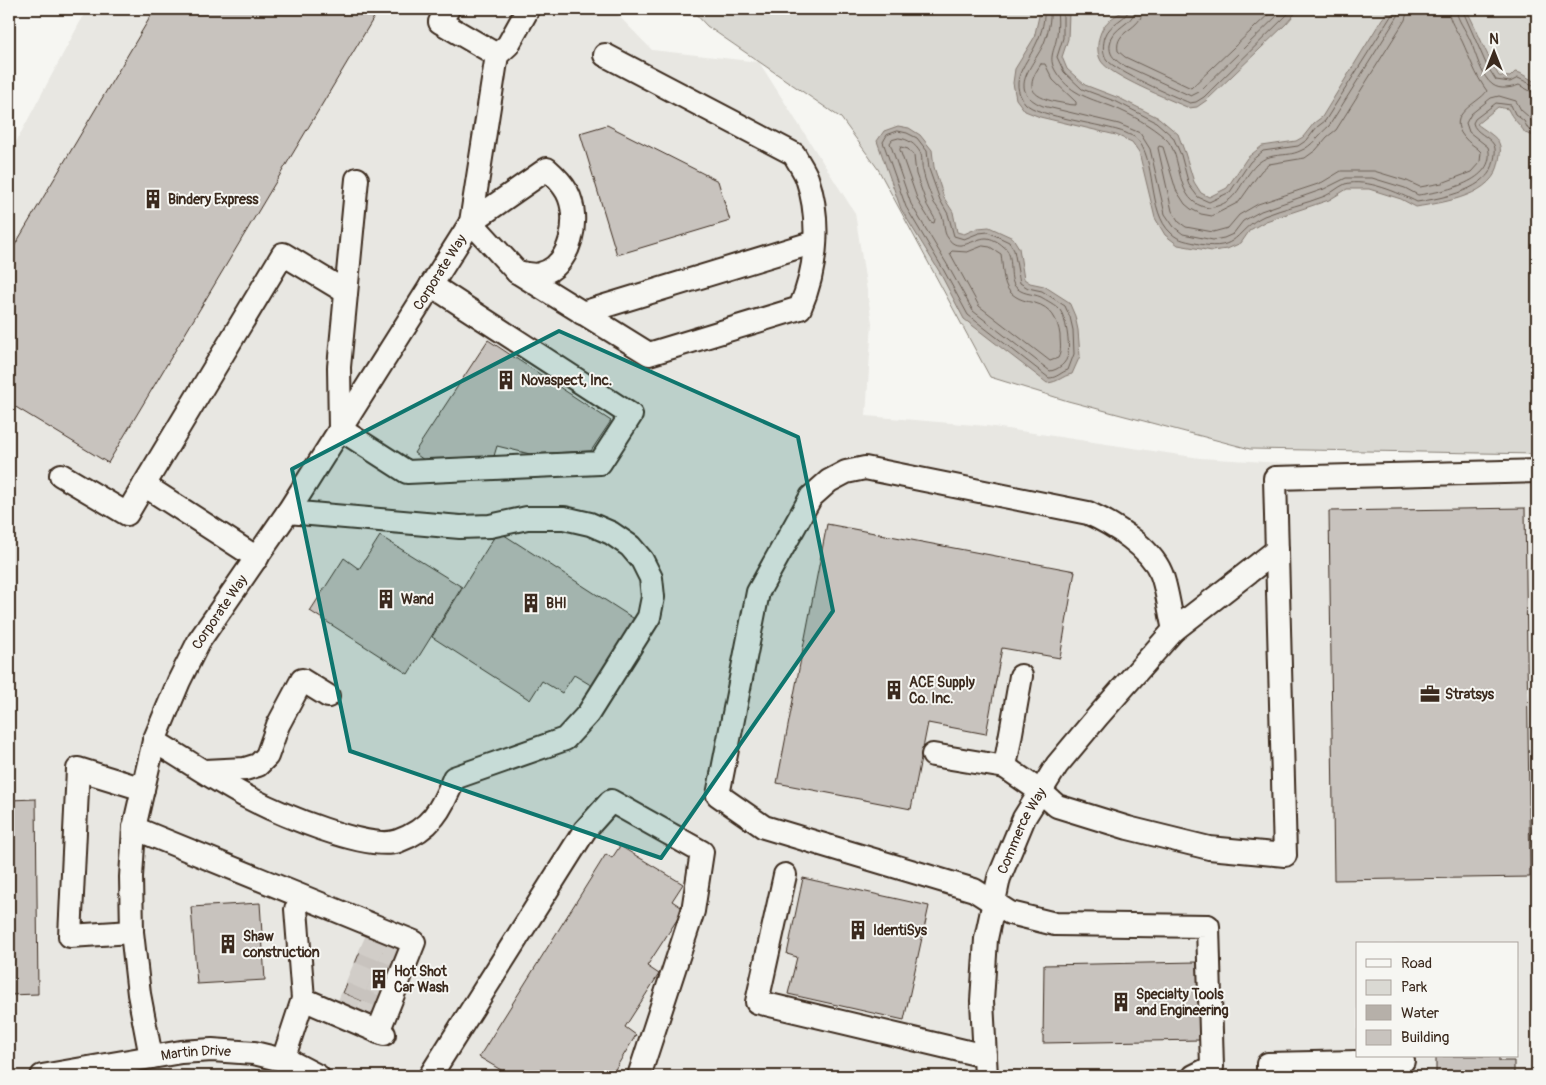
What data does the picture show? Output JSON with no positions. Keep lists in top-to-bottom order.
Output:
{
  "streets": {
    "street": ["Corporate Way", "Commerce Way", "Martin Drive"]
  },
  "crossings": [
    ["Corporate Way", "Martin Drive"]
  ],
  "places": {
    "building": [
      "Bindery Express",
      "Novaspect, Inc.",
      "Wand",
      "BHI",
      "ACE Supply Co. Inc.",
      "IdentiSys",
      "Shaw construction",
      "Hot Shot Car Wash",
      "Specialty Tools and Engineering"
    ],
    "office": ["Stratsys"]
  },
  "legend": [
    "Road",
    "Park",
    "Water",
    "Building"
  ],
  "north": "top"
}
